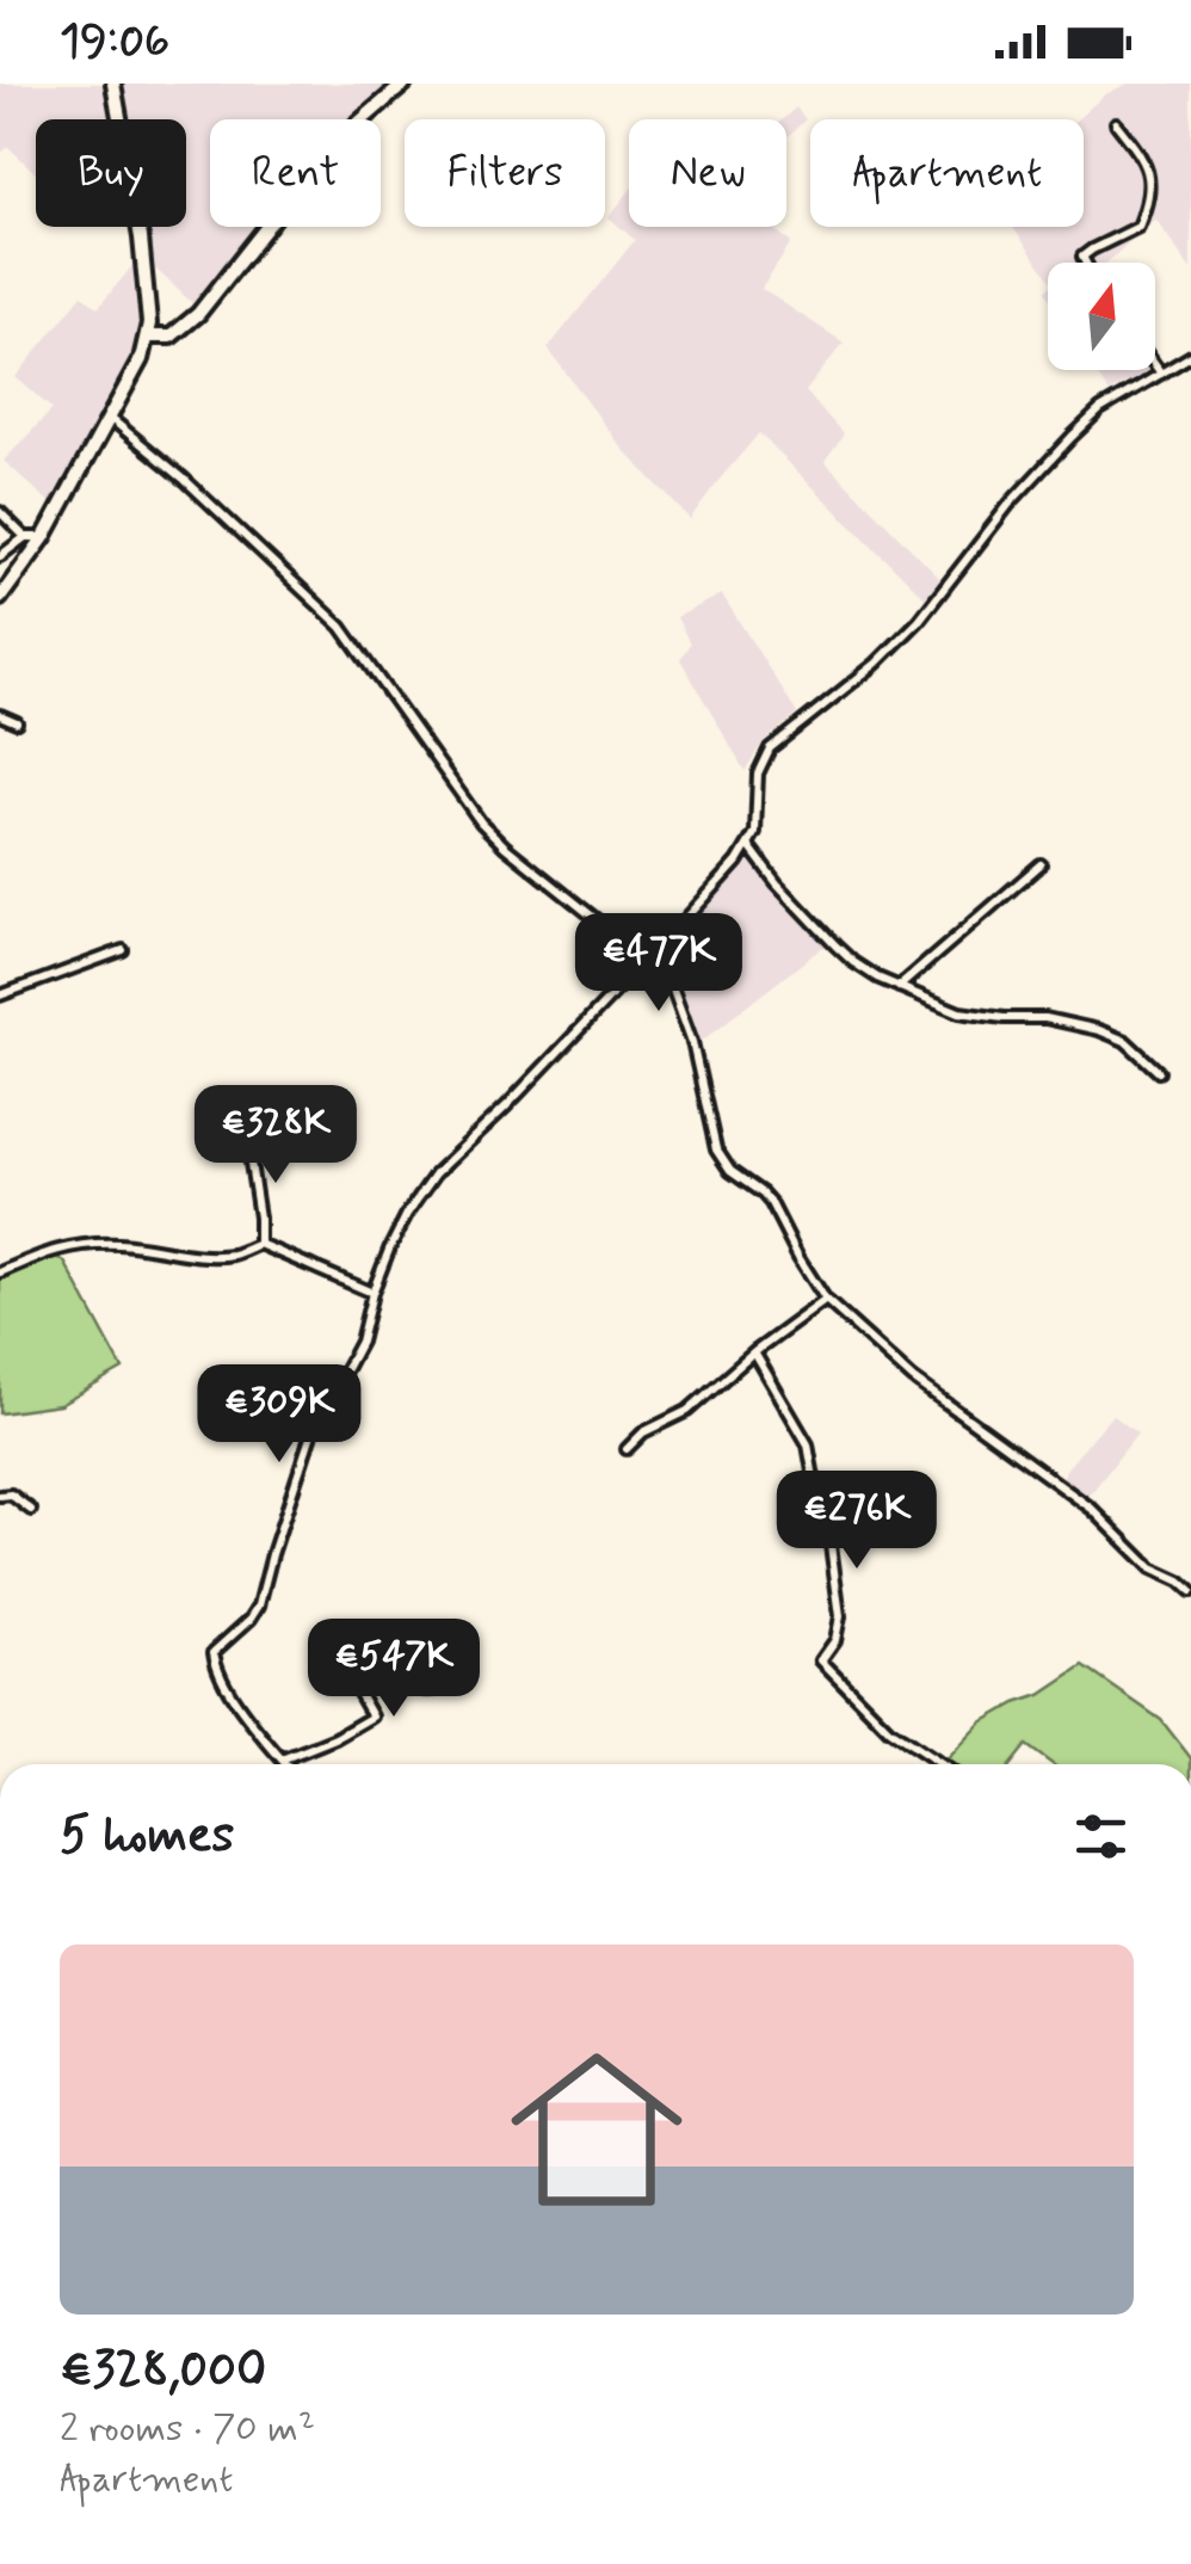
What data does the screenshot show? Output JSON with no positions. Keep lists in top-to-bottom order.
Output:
{
  "north": "top",
  "page": {
    "status": "19:06",
    "chip": [
      "Buy",
      "Rent",
      "Filters",
      "New",
      "Apartment"
    ],
    "price": [
      "€477K",
      "€328K",
      "€309K",
      "€276K",
      "€547K"
    ],
    "heading": "5 homes",
    "list": [
      {
        "name": "€328,000",
        "note": "2 rooms · 70 m² · Apartment"
      }
    ]
  }
}
